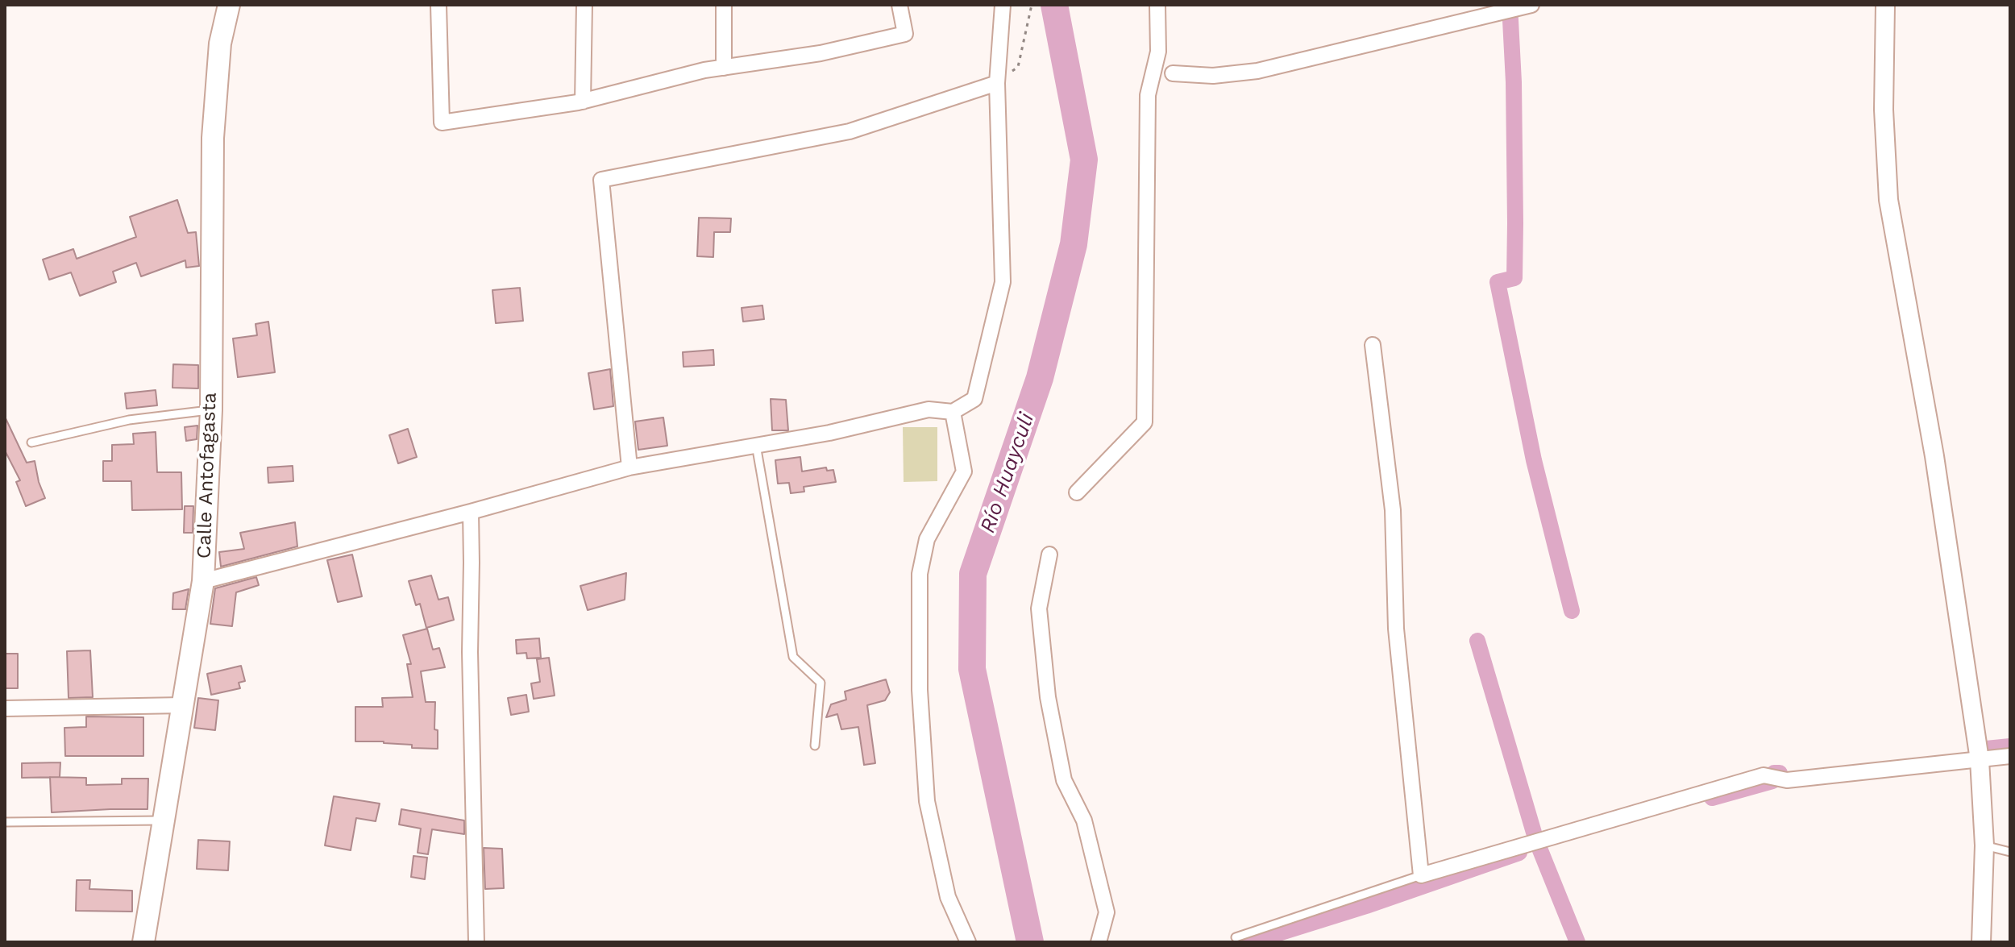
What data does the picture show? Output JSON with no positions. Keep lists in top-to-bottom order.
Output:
{
  "streets": {
    "main road": ["Calle Antofagasta"]
  },
  "water": ["Río Huayculi"]
}
